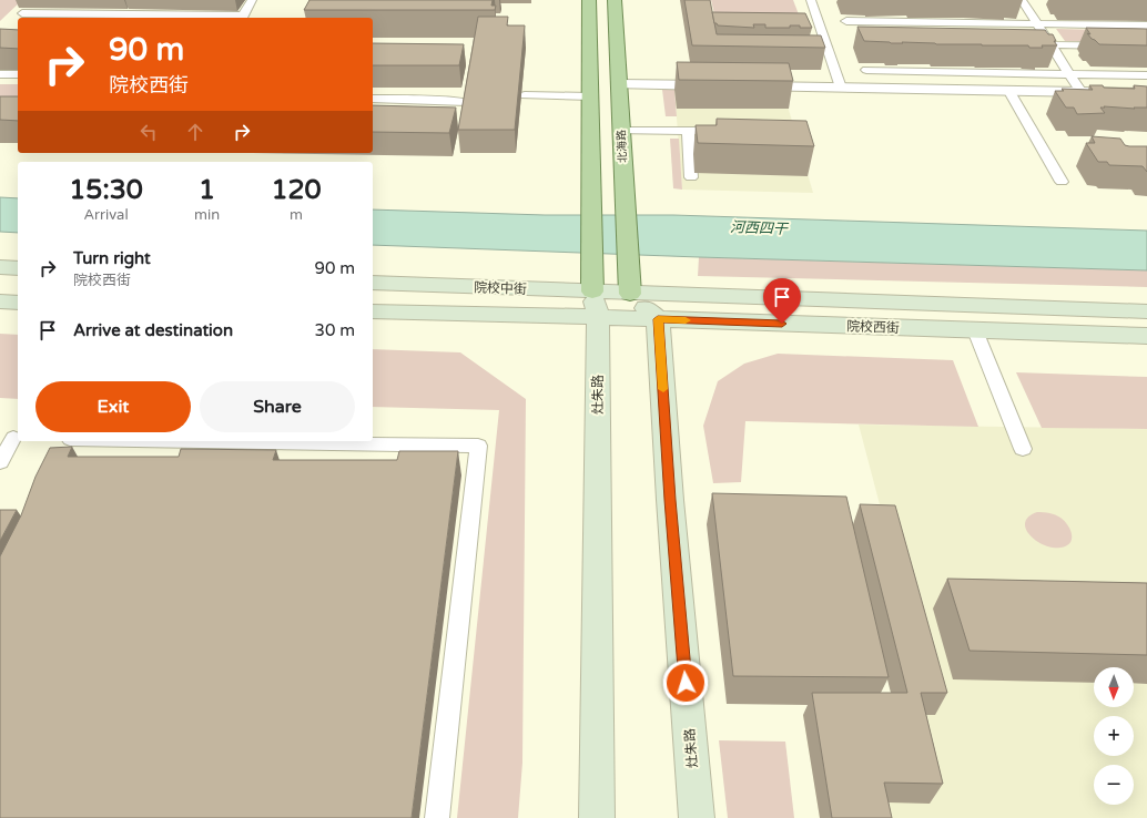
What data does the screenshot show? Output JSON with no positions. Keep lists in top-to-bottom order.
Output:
{
  "streets": {
    "main road": [
      "北海路",
      "院校中街",
      "院校西街",
      "灶朱路"
    ]
  },
  "crossings": [
    ["北海路", "院校中街"],
    ["北海路", "院校西街"],
    ["院校中街", "院校西街"],
    ["院校中街", "灶朱路"],
    ["院校西街", "灶朱路"]
  ],
  "water": ["河西四干"],
  "north": "bottom",
  "page": {
    "turn": ["90 m", "院校西街"],
    "eta": [
      "15:30",
      "Arrival",
      "1",
      "min",
      "120",
      "m"
    ],
    "list": [
      {
        "name": "Turn right",
        "note": "院校西街",
        "value": "90 m"
      },
      {
        "name": "Arrive at destination",
        "value": "30 m"
      }
    ],
    "buttons": ["Exit", "Share"],
    "map_buttons": ["+", "−"]
  }
}
